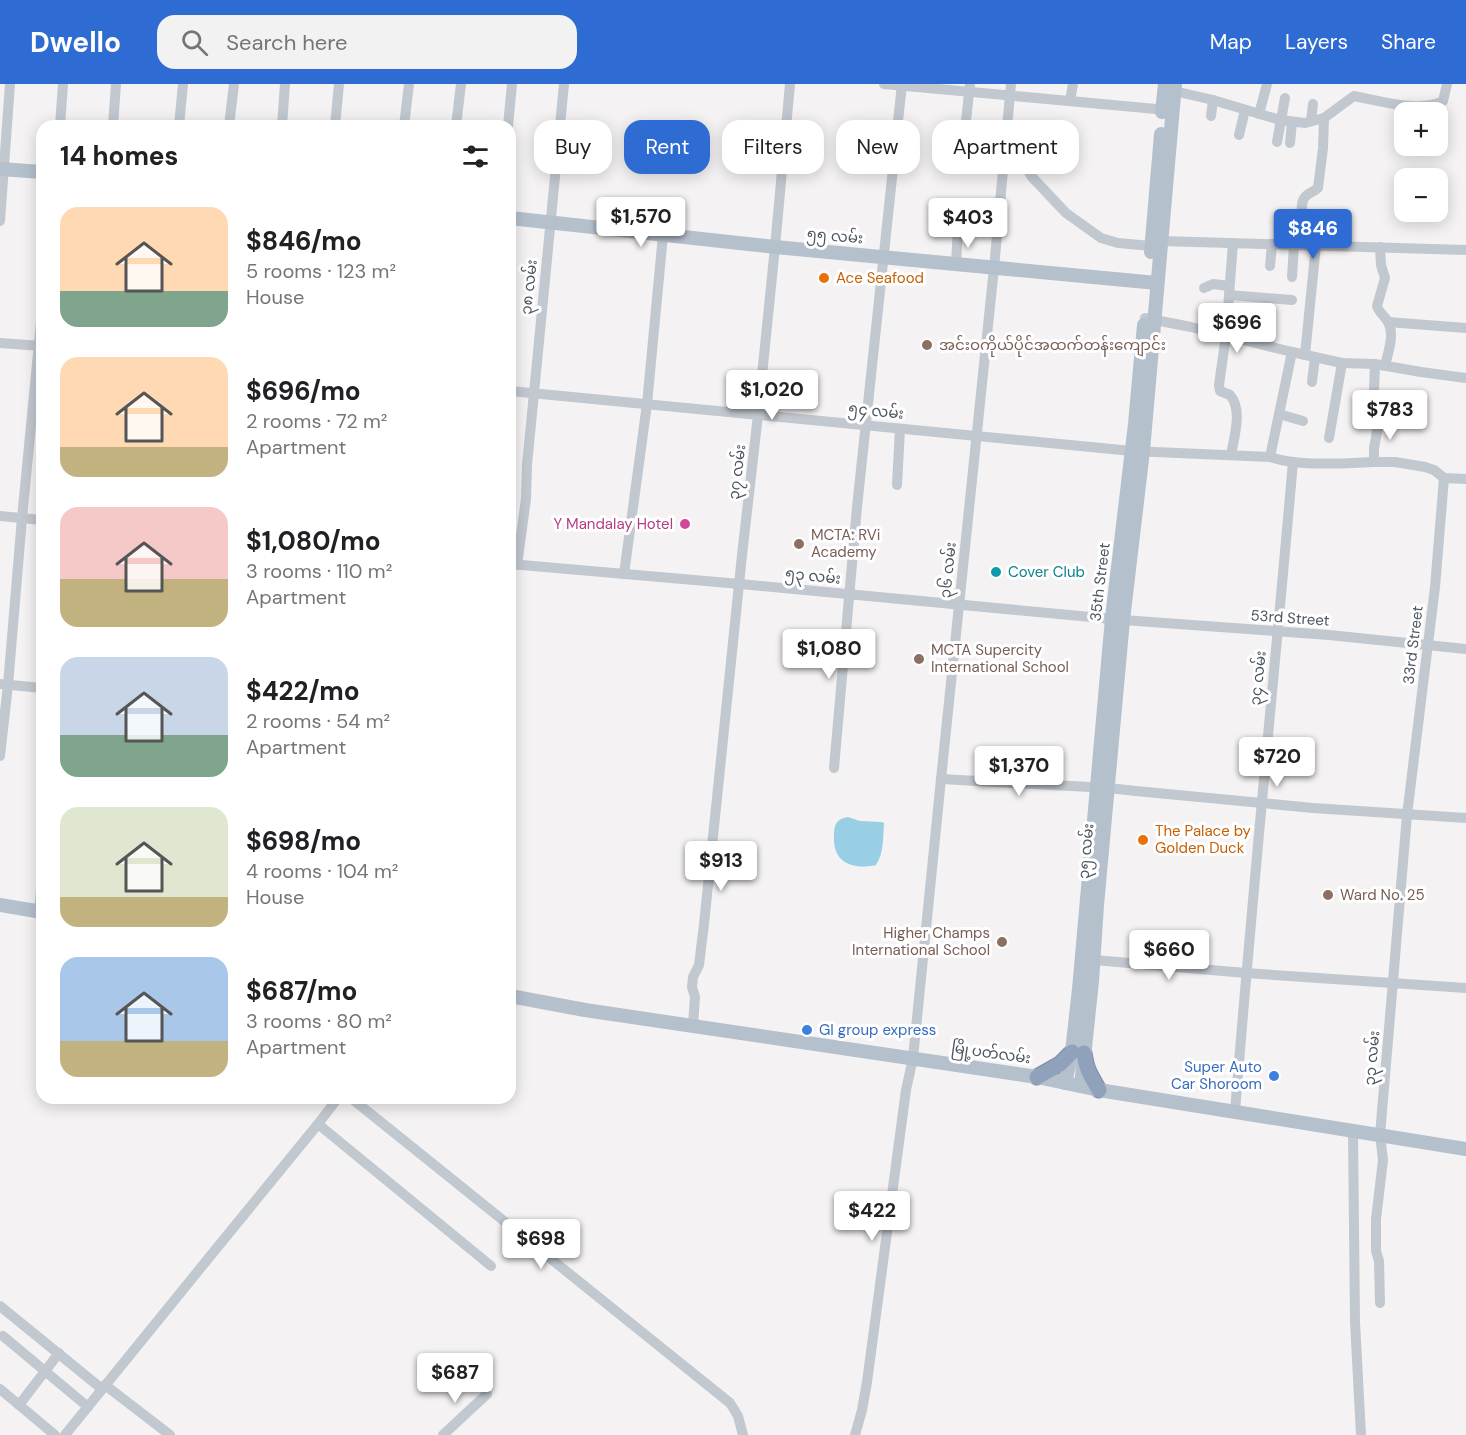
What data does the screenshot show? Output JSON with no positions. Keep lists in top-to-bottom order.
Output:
{
  "streets": {
    "main road": [
      "၅၅ လမ်း",
      "35th Street",
      "၃၅ လမ်း",
      "မြို့ပတ်လမ်း"
    ],
    "street": [
      "၃၈ လမ်း",
      "၅၄ လမ်း",
      "၃၇ လမ်း",
      "၃၆ လမ်း",
      "၅၃ လမ်း",
      "53rd Street",
      "33rd Street",
      "၃၄ လမ်း",
      "၃၃ လမ်း"
    ]
  },
  "crossings": [
    ["၅၅ လမ်း", "၃၈ လမ်း"],
    ["၅၅ လမ်း", "၃၇ လမ်း"],
    ["၅၅ လမ်း", "၃၆ လမ်း"],
    ["၅၅ လမ်း", "35th Street"],
    ["၃၈ လမ်း", "၅၄ လမ်း"],
    ["၅၄ လမ်း", "၃၇ လမ်း"],
    ["၅၄ လမ်း", "၃၆ လမ်း"],
    ["၅၄ လမ်း", "35th Street"],
    ["၅၄ လမ်း", "33rd Street"],
    ["၅၄ လမ်း", "၃၄ လမ်း"],
    ["၃၇ လမ်း", "၅၃ လမ်း"],
    ["၃၇ လမ်း", "မြို့ပတ်လမ်း"],
    ["၃၆ လမ်း", "၅၃ လမ်း"],
    ["၃၆ လမ်း", "မြို့ပတ်လမ်း"],
    ["၅၃ လမ်း", "35th Street"],
    ["၅၃ လမ်း", "53rd Street"],
    ["၅၃ လမ်း", "၃၅ လမ်း"],
    ["35th Street", "53rd Street"],
    ["35th Street", "၃၅ လမ်း"],
    ["53rd Street", "33rd Street"],
    ["53rd Street", "၃၄ လမ်း"],
    ["53rd Street", "၃၅ လမ်း"],
    ["33rd Street", "၃၃ လမ်း"],
    ["၃၄ လမ်း", "မြို့ပတ်လမ်း"],
    ["မြို့ပတ်လမ်း", "၃၃ လမ်း"]
  ],
  "places": [
    "Ace Seafood",
    "အင်းဝကိုယ်ပိုင်အထက်တန်းကျောင်း",
    "Y Mandalay Hotel",
    "MCTA: RVi Academy",
    "Cover Club",
    "MCTA Supercity International School",
    "The Palace by Golden Duck",
    "Ward No. 25",
    "Higher Champs International School",
    "GI group express",
    "Super Auto Car Shoroom"
  ],
  "page": {
    "header": "Dwello",
    "search": "Search here",
    "nav": ["Map", "Layers", "Share"],
    "map_buttons": ["+", "−"],
    "chip": [
      "Buy",
      "Rent",
      "Filters",
      "New",
      "Apartment"
    ],
    "heading": "14 homes",
    "list": [
      {
        "name": "$846/mo",
        "note": "5 rooms · 123 m² · House"
      },
      {
        "name": "$696/mo",
        "note": "2 rooms · 72 m² · Apartment"
      },
      {
        "name": "$1,080/mo",
        "note": "3 rooms · 110 m² · Apartment"
      },
      {
        "name": "$422/mo",
        "note": "2 rooms · 54 m² · Apartment"
      },
      {
        "name": "$698/mo",
        "note": "4 rooms · 104 m² · House"
      },
      {
        "name": "$687/mo",
        "note": "3 rooms · 80 m² · Apartment"
      }
    ],
    "price": [
      "$1,570",
      "$403",
      "$846",
      "$696",
      "$1,020",
      "$783",
      "$1,080",
      "$720",
      "$1,370",
      "$913",
      "$660",
      "$422",
      "$698",
      "$687"
    ]
  }
}
